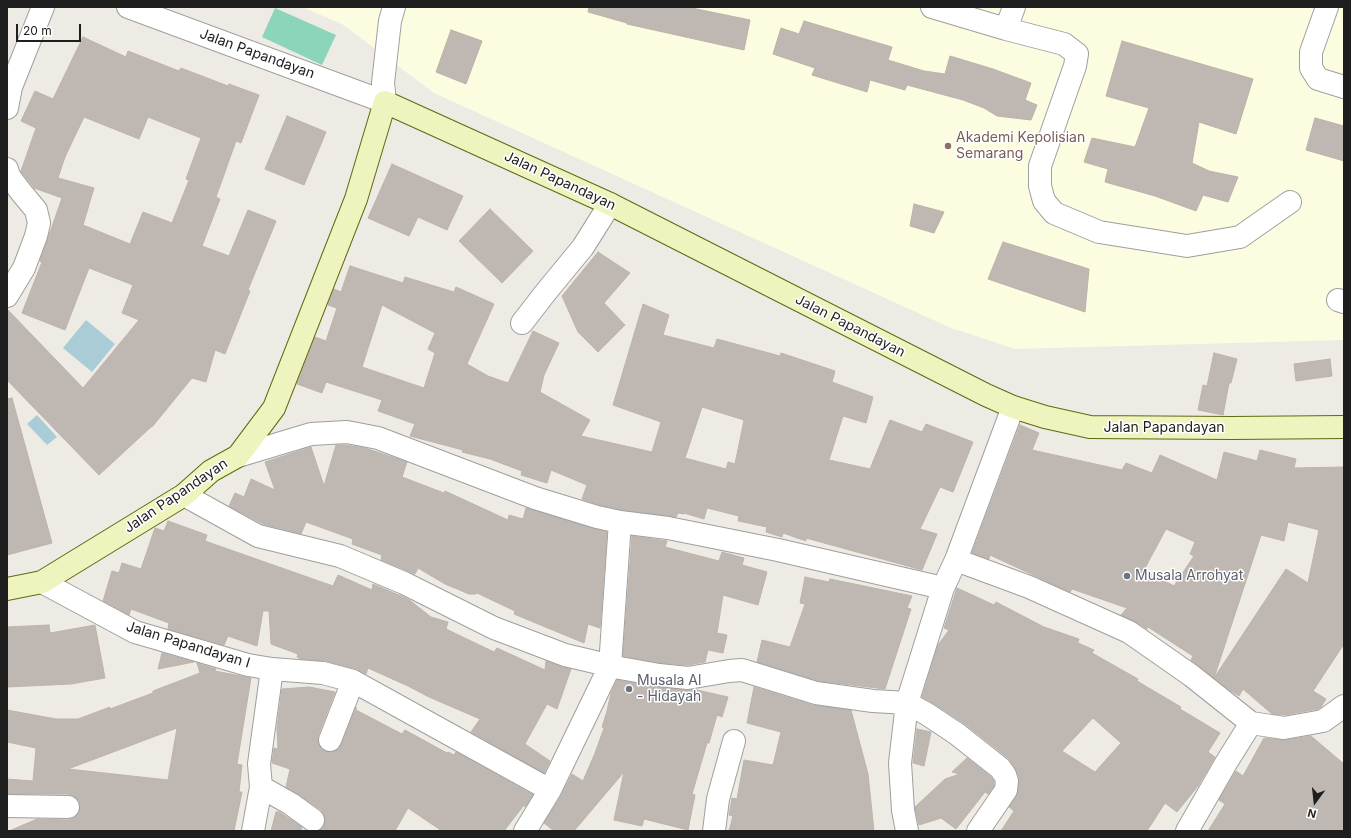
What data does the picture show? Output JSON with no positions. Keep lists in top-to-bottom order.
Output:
{
  "streets": {
    "main road": ["Jalan Papandayan"],
    "street": ["Jalan Papandayan I"]
  },
  "crossings": [
    ["Jalan Papandayan", "Jalan Papandayan I"]
  ],
  "places": ["Akademi Kepolisian Semarang", "Musala Arrohyat", "Musala Al - Hidayah"],
  "scale_bar": "20 m",
  "north": "bottom"
}
